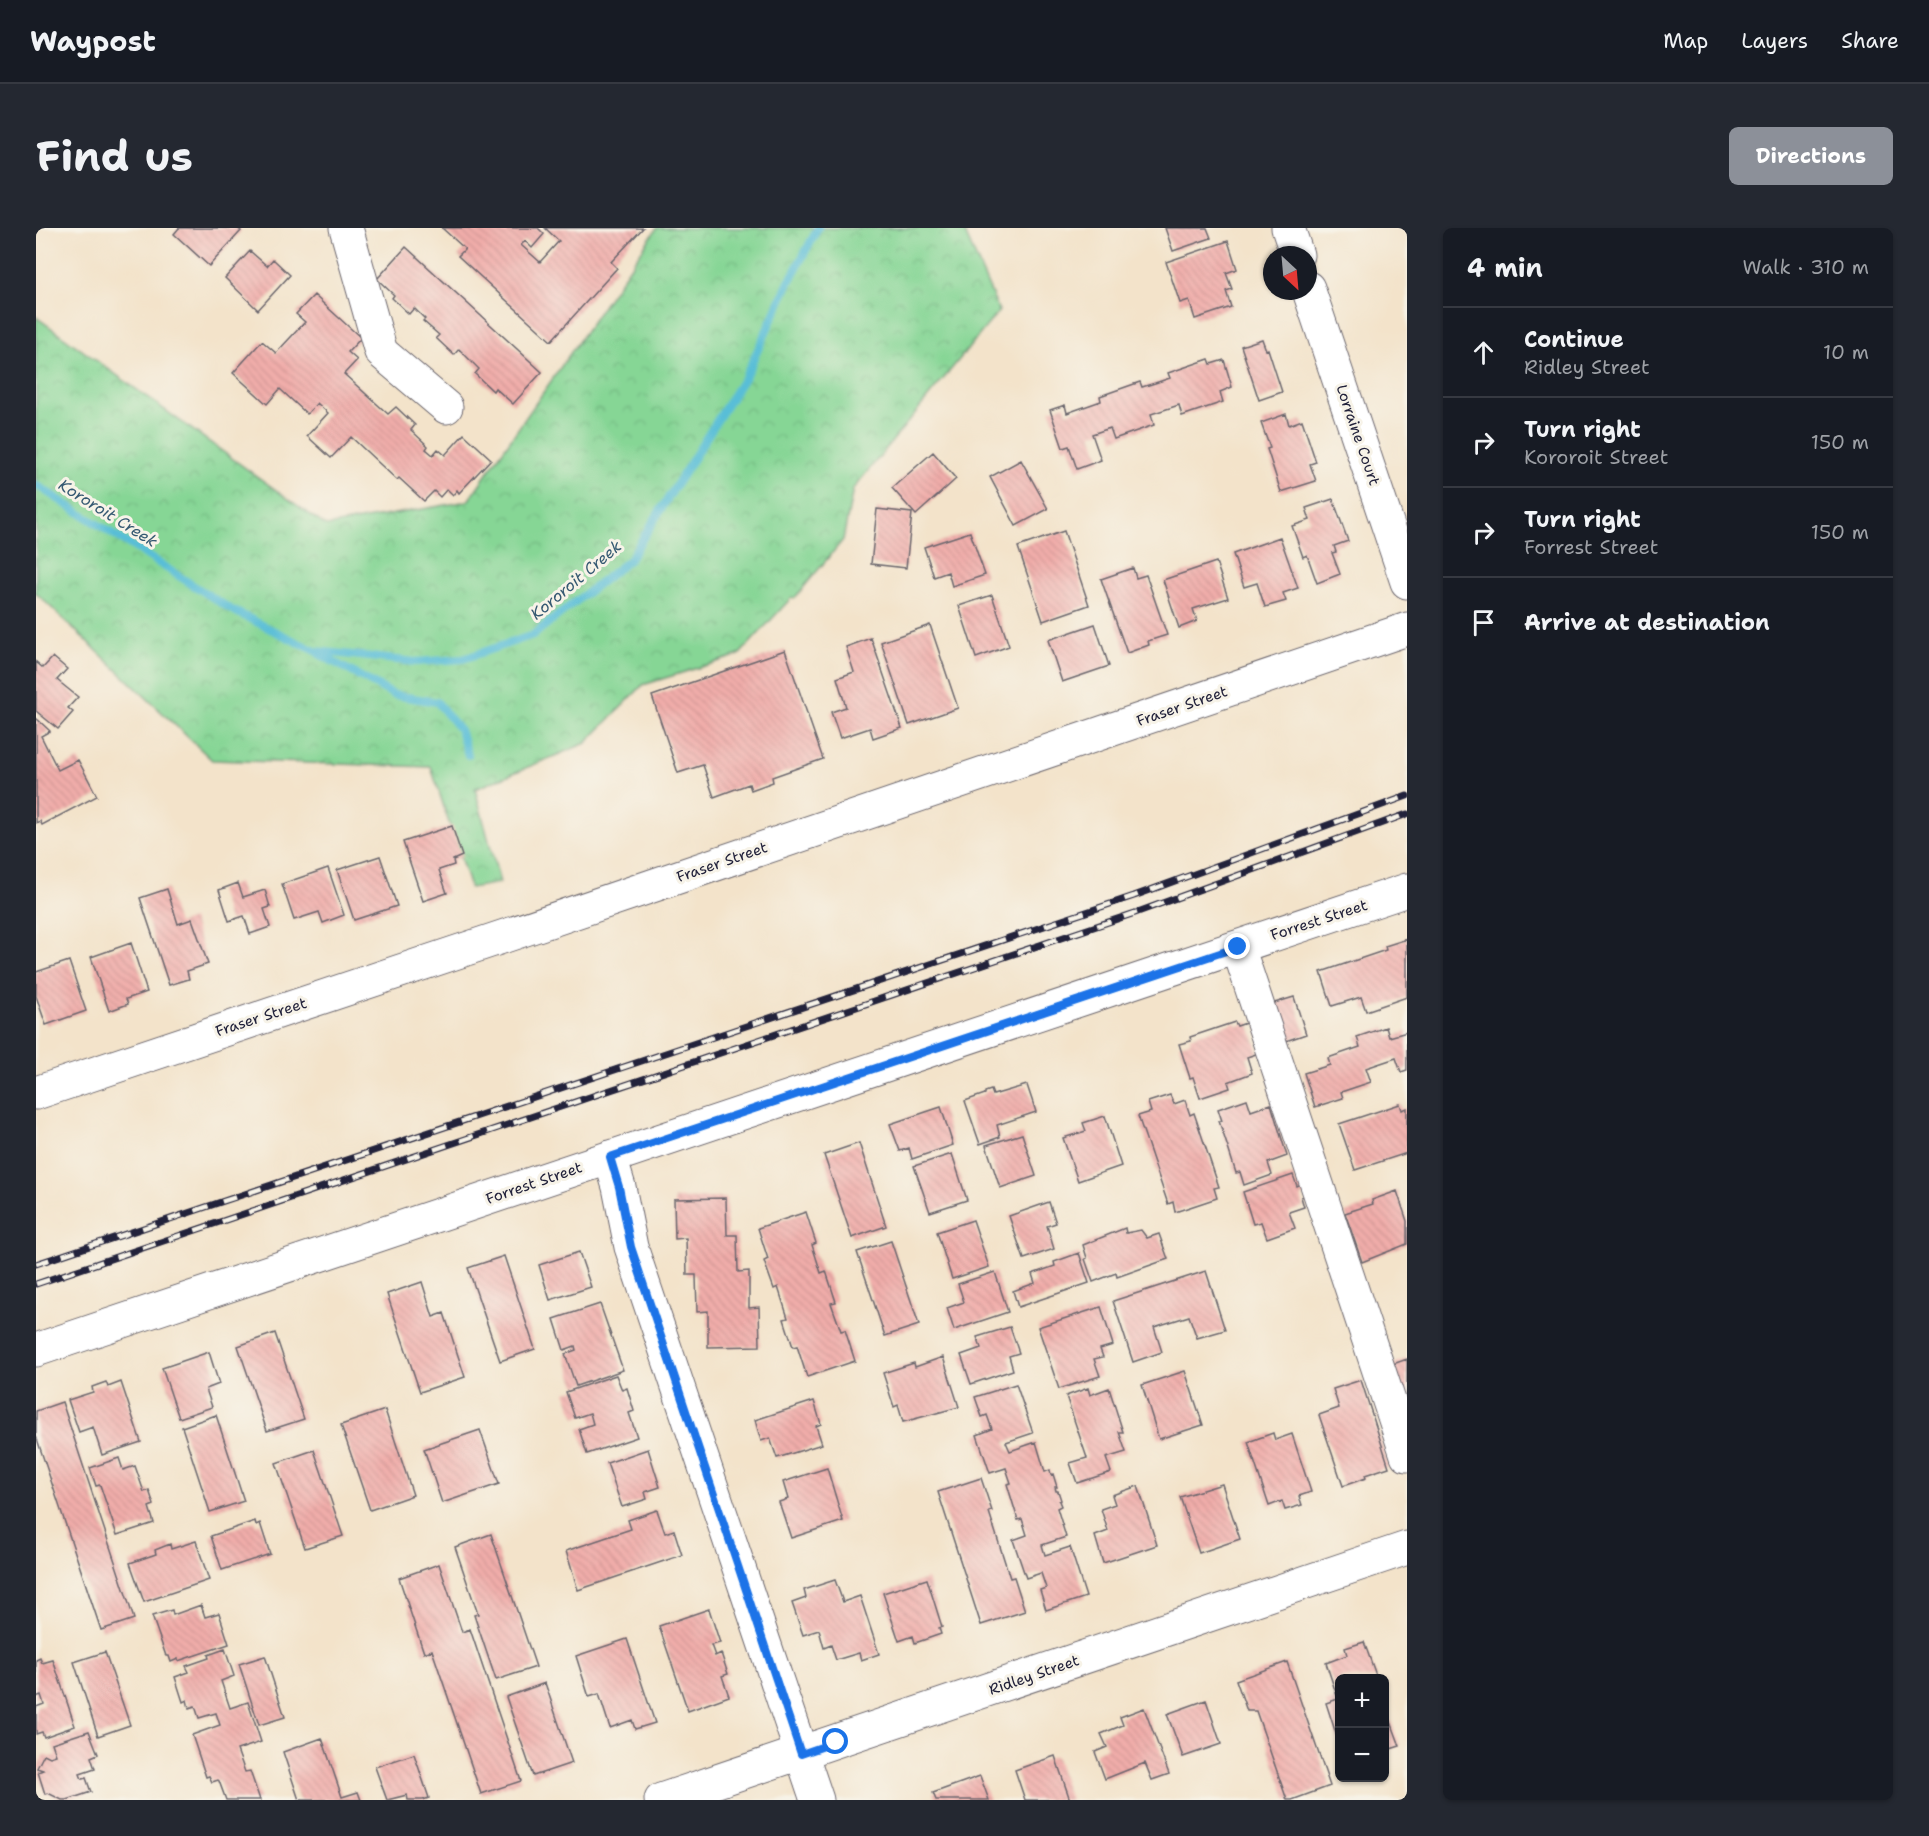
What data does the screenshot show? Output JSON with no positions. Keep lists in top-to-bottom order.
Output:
{
  "streets": {
    "street": [
      "Lorraine Court",
      "Fraser Street",
      "Forrest Street",
      "Ridley Street"
    ]
  },
  "water": ["Kororoit Creek"],
  "north": "bottom right",
  "page": {
    "header": "Waypost",
    "nav": ["Map", "Layers", "Share"],
    "buttons": "Directions",
    "title": "Find us",
    "heading": ["4 min", "Walk · 310 m"],
    "list": [
      ["Continue", "Ridley Street", "10 m"],
      ["Turn right", "Kororoit Street", "150 m"],
      ["Turn right", "Forrest Street", "150 m"],
      "Arrive at destination"
    ],
    "map_buttons": ["+", "−"]
  }
}
